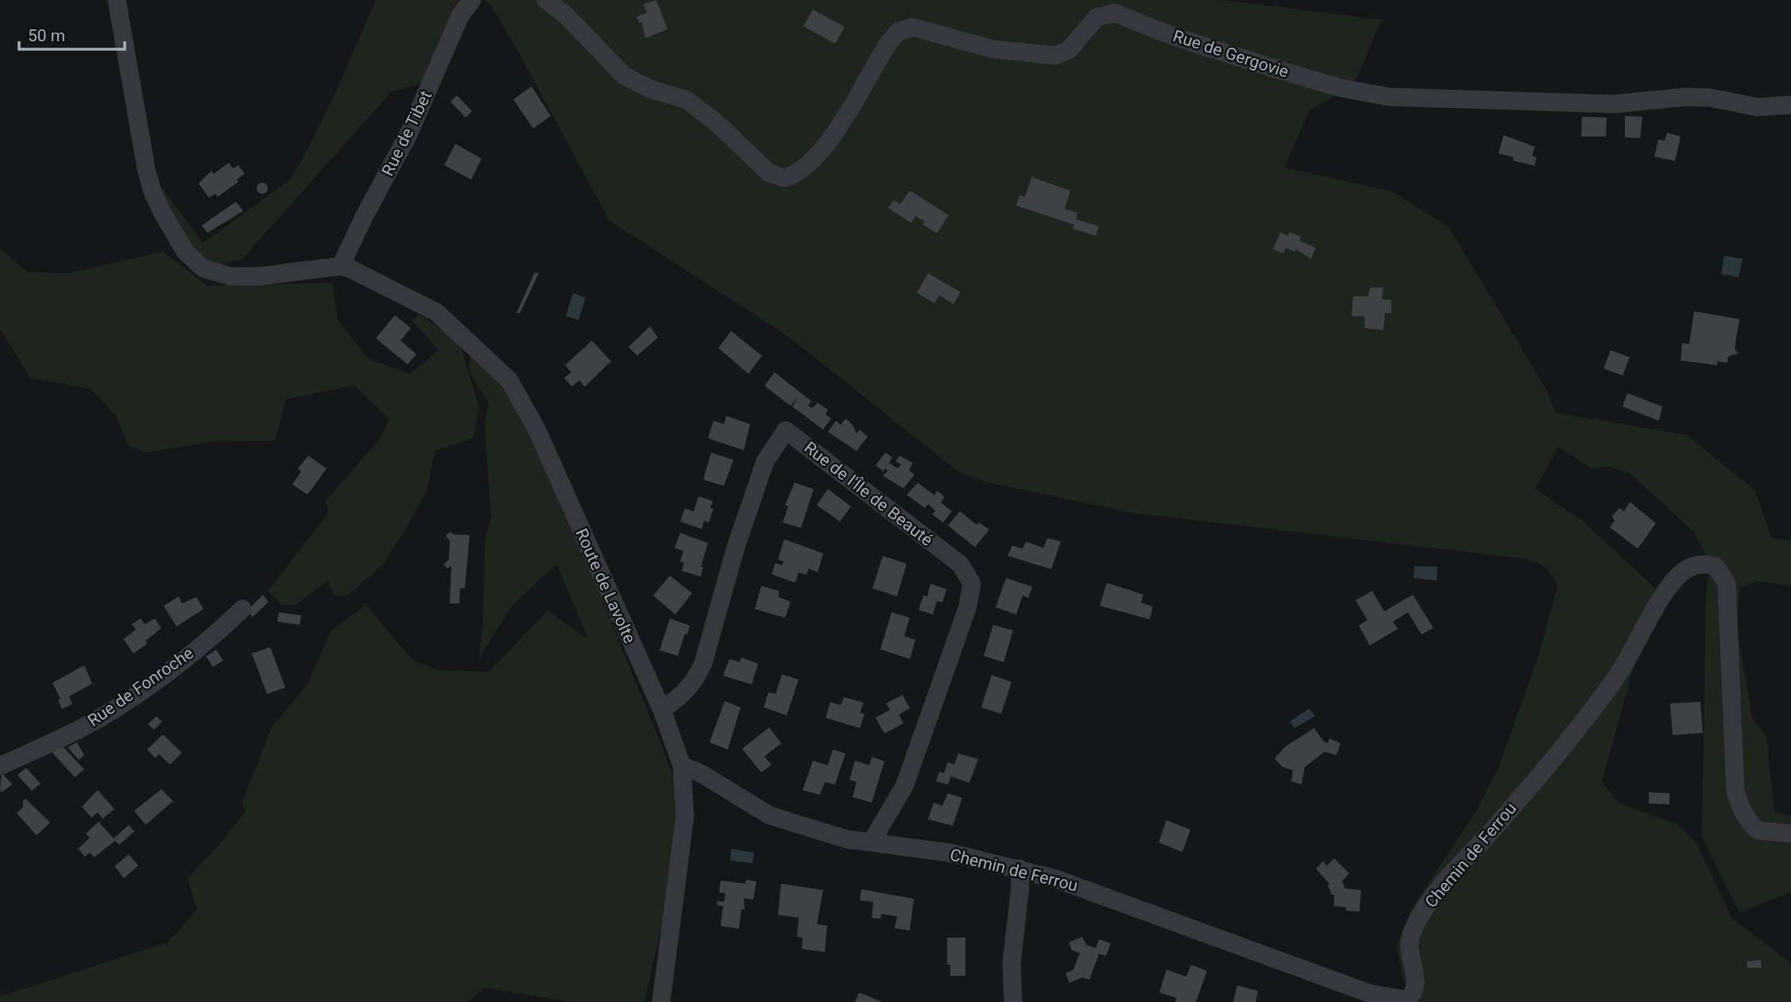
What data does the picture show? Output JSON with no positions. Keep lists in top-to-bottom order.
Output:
{
  "streets": {
    "street": [
      "Rue de Gergovie",
      "Rue de Tibet",
      "Rue de l'Île de Beauté",
      "Route de Lavolte",
      "Rue de Fonroche",
      "Chemin de Ferrou"
    ]
  },
  "crossings": [
    ["Rue de Tibet", "Route de Lavolte"],
    ["Rue de l'Île de Beauté", "Route de Lavolte"],
    ["Rue de l'Île de Beauté", "Chemin de Ferrou"],
    ["Route de Lavolte", "Chemin de Ferrou"]
  ],
  "scale_bar": "50 m"
}
